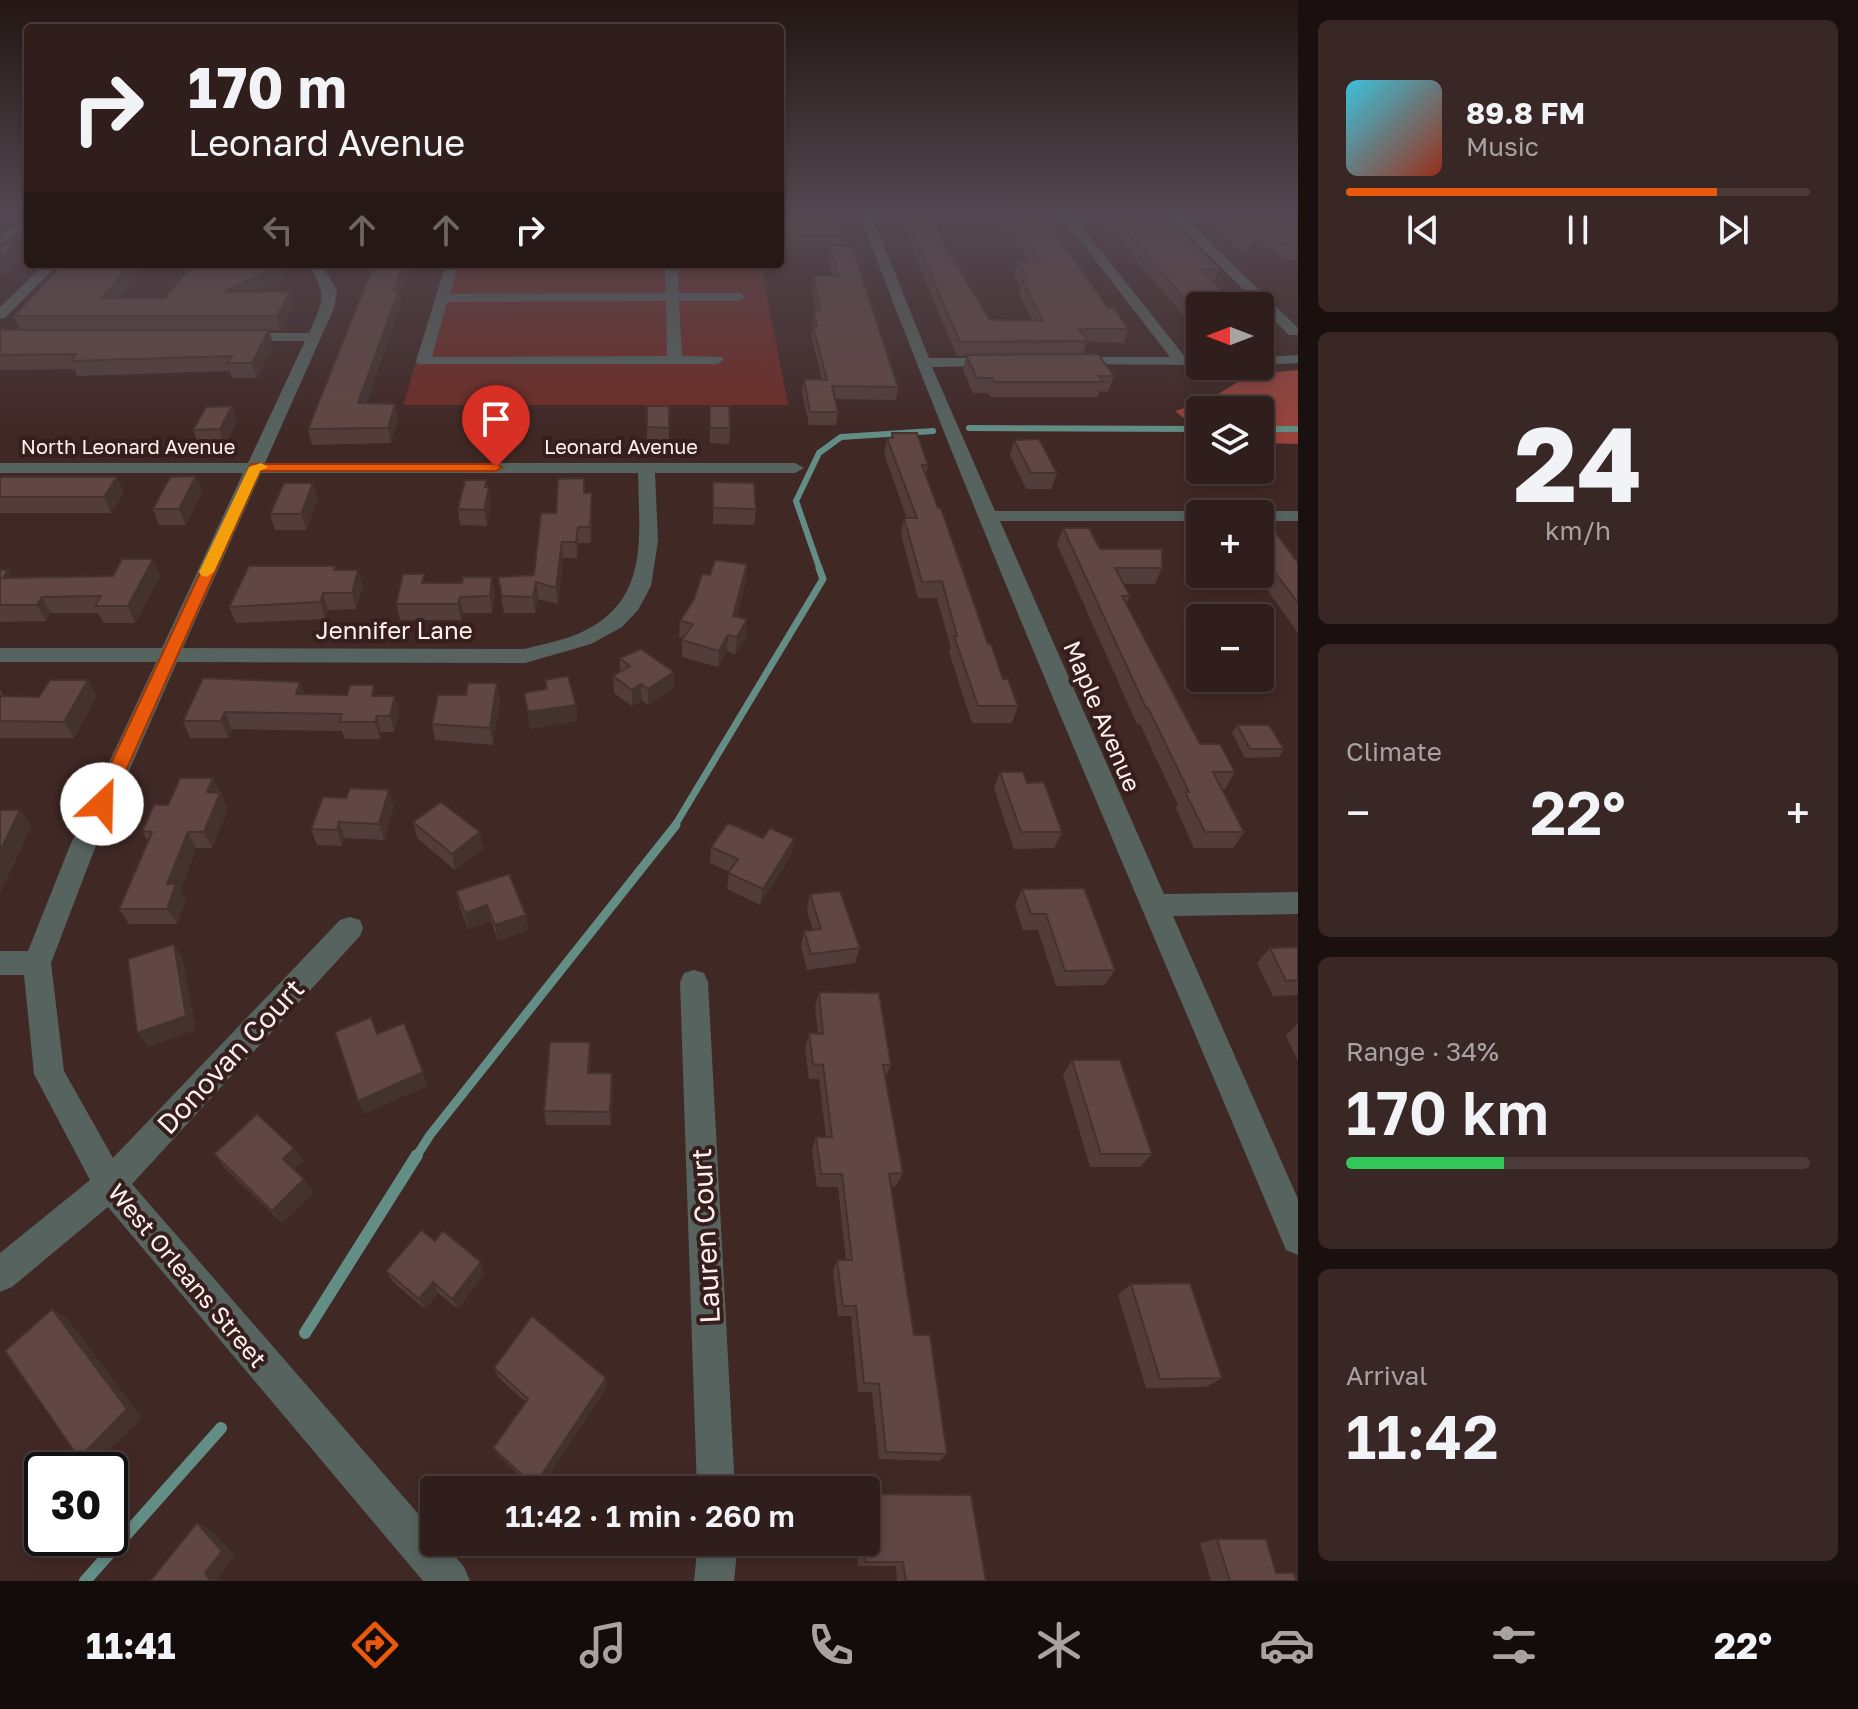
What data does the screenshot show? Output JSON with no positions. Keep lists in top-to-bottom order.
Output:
{
  "streets": {
    "street": [
      "North Leonard Avenue",
      "Leonard Avenue",
      "Jennifer Lane",
      "Maple Avenue",
      "Donovan Court",
      "Lauren Court",
      "West Orleans Street"
    ]
  },
  "crossings": [
    ["North Leonard Avenue", "Leonard Avenue"],
    ["North Leonard Avenue", "West Orleans Street"],
    ["Leonard Avenue", "Jennifer Lane"],
    ["Leonard Avenue", "West Orleans Street"],
    ["Jennifer Lane", "West Orleans Street"],
    ["Donovan Court", "West Orleans Street"]
  ],
  "north": "left",
  "page": {
    "turn": ["170 m", "Leonard Avenue"],
    "song": ["89.8 FM", "Music"],
    "map_buttons": ["+", "−"],
    "tile": [
      ["24", "km/h"],
      "Climate",
      ["Range · 34%", "170 km"],
      ["Arrival", "11:42"]
    ],
    "heat": ["−", "22°", "+"],
    "limit": "30",
    "trip": "11:42 · 1 min · 260 m",
    "tabs": ["11:41", "22°"]
  }
}
